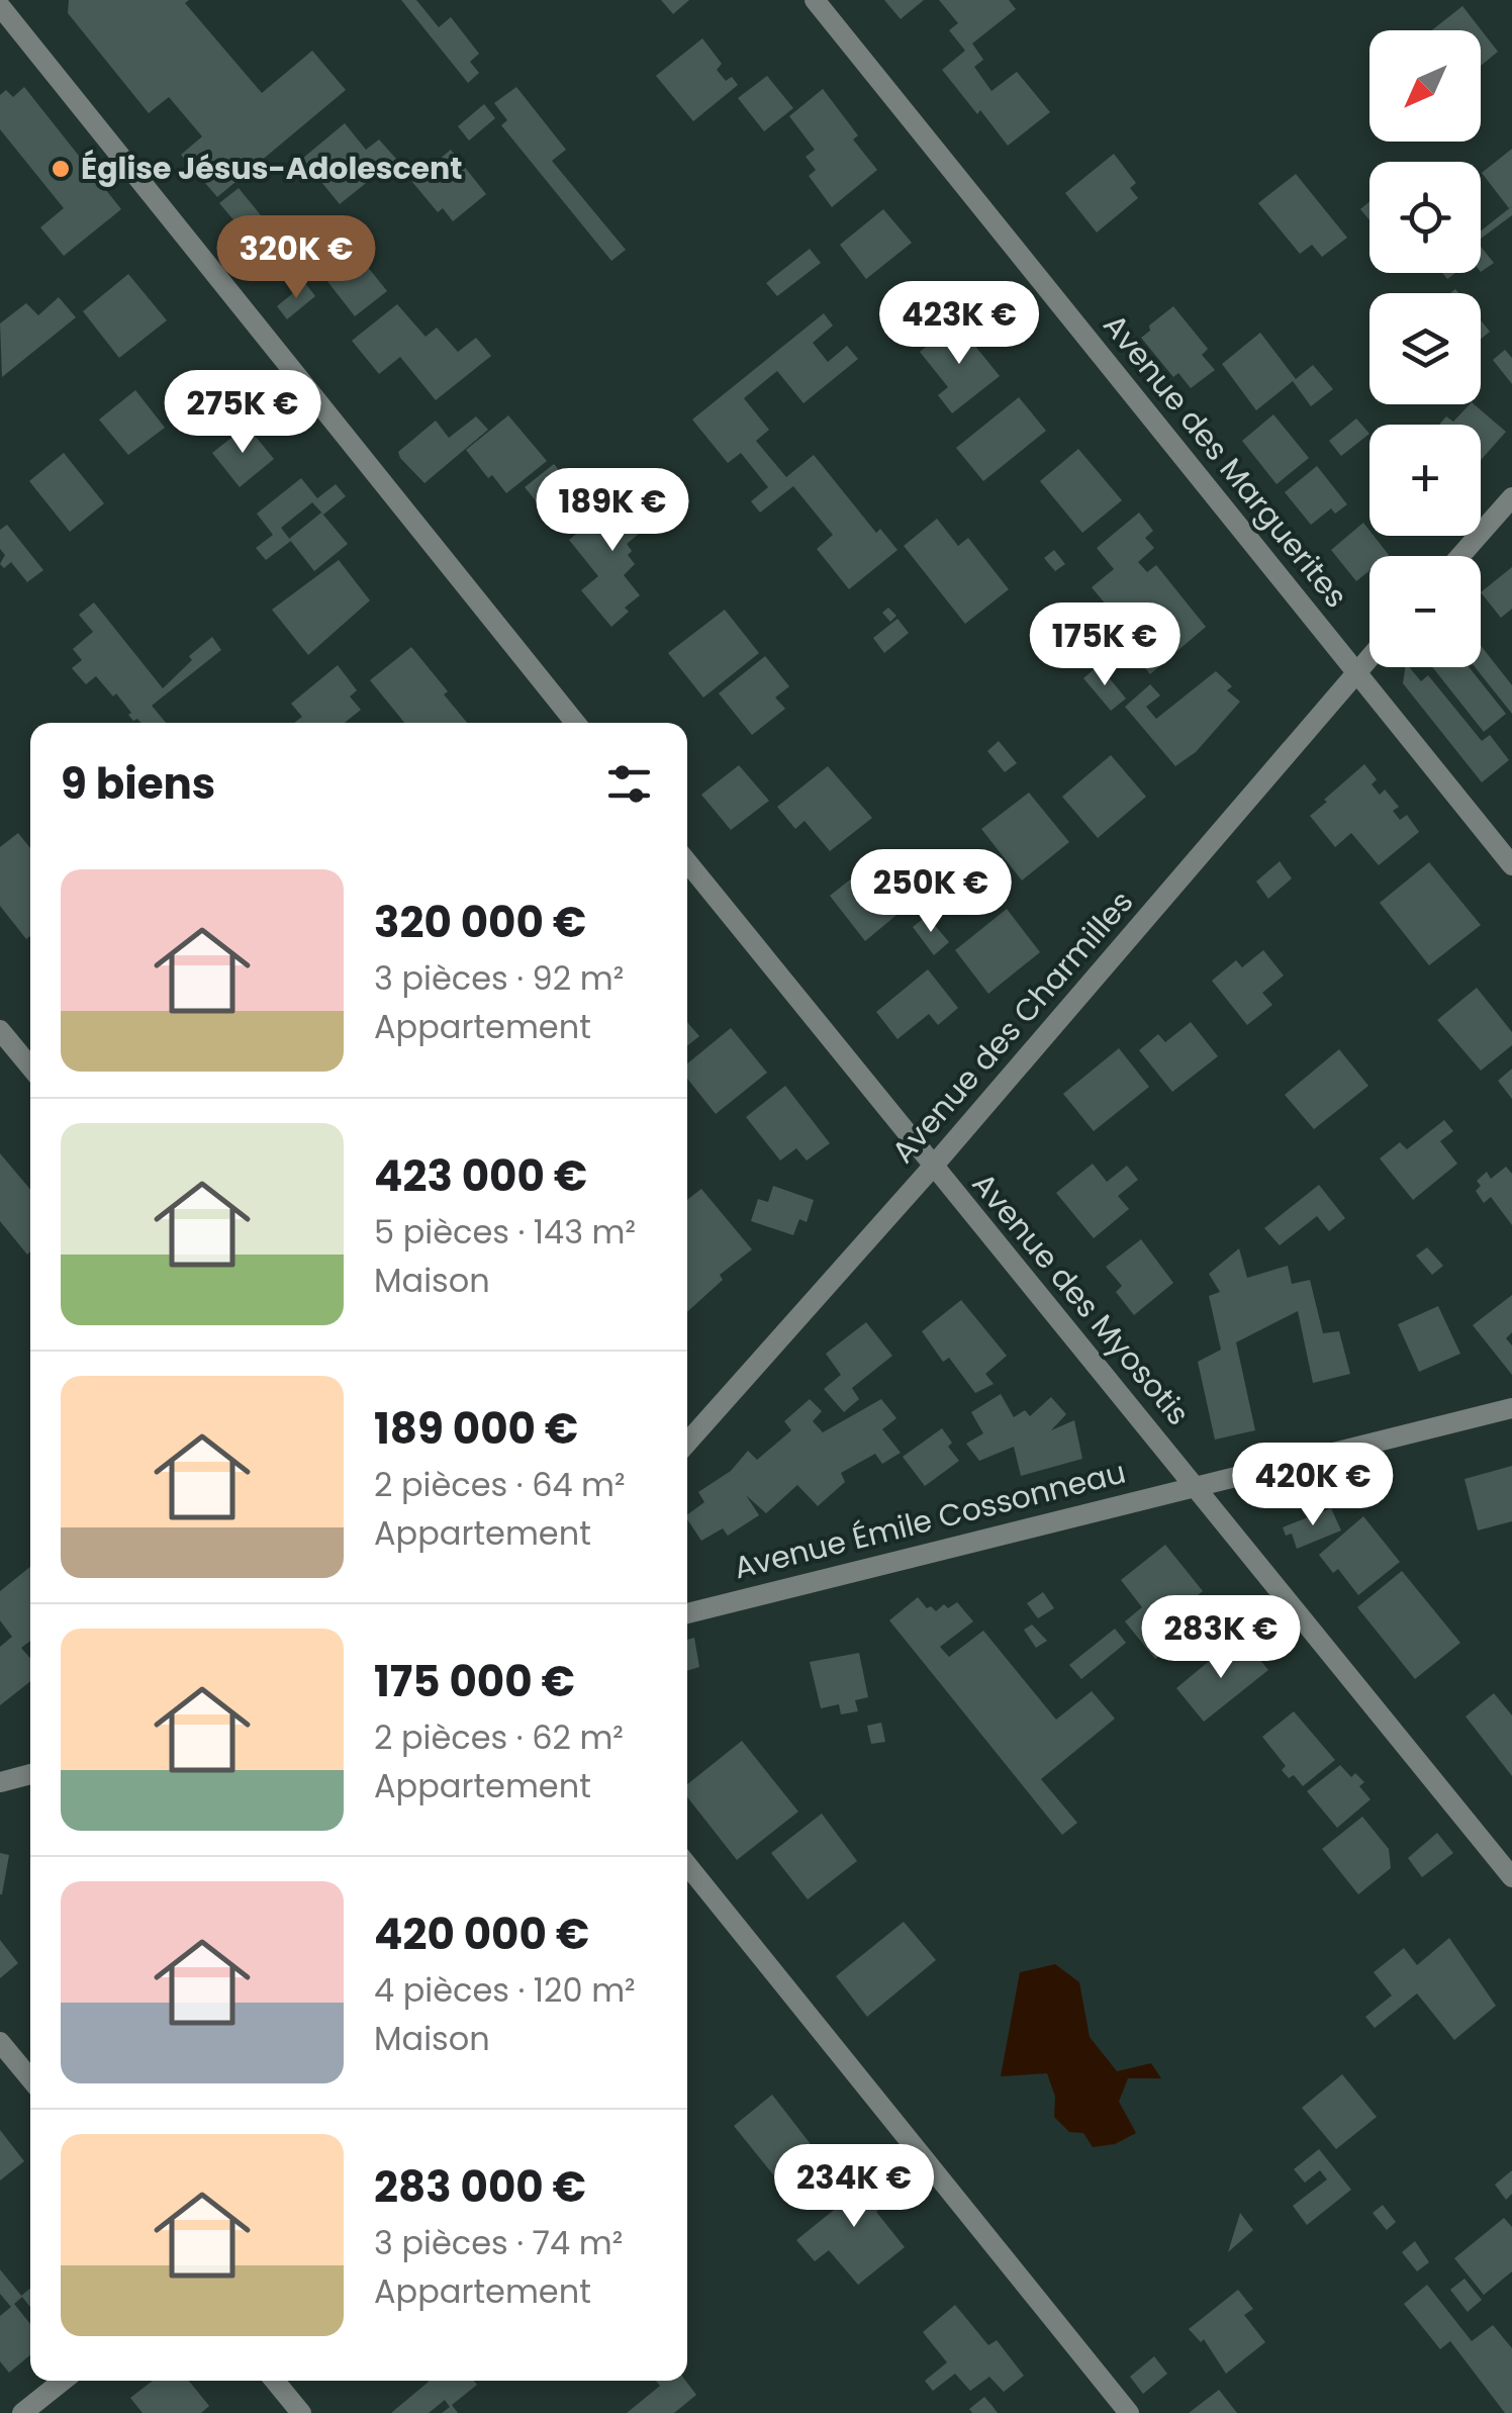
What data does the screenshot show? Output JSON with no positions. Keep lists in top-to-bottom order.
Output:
{
  "streets": {
    "street": [
      "Avenue des Marguerites",
      "Avenue des Charmilles",
      "Avenue des Myosotis",
      "Avenue Émile Cossonneau"
    ]
  },
  "crossings": [
    ["Avenue des Marguerites", "Avenue des Charmilles"],
    ["Avenue des Charmilles", "Avenue des Myosotis"],
    ["Avenue des Myosotis", "Avenue Émile Cossonneau"]
  ],
  "places": ["Église Jésus-Adolescent"],
  "north": "bottom left",
  "page": {
    "map_buttons": ["+", "−"],
    "price": [
      "320K €",
      "423K €",
      "275K €",
      "189K €",
      "175K €",
      "250K €",
      "420K €",
      "283K €",
      "234K €"
    ],
    "heading": "9 biens",
    "list": [
      {
        "name": "320 000 €",
        "note": "3 pièces · 92 m² · Appartement"
      },
      {
        "name": "423 000 €",
        "note": "5 pièces · 143 m² · Maison"
      },
      {
        "name": "189 000 €",
        "note": "2 pièces · 64 m² · Appartement"
      },
      {
        "name": "175 000 €",
        "note": "2 pièces · 62 m² · Appartement"
      },
      {
        "name": "420 000 €",
        "note": "4 pièces · 120 m² · Maison"
      },
      {
        "name": "283 000 €",
        "note": "3 pièces · 74 m² · Appartement"
      }
    ]
  }
}
